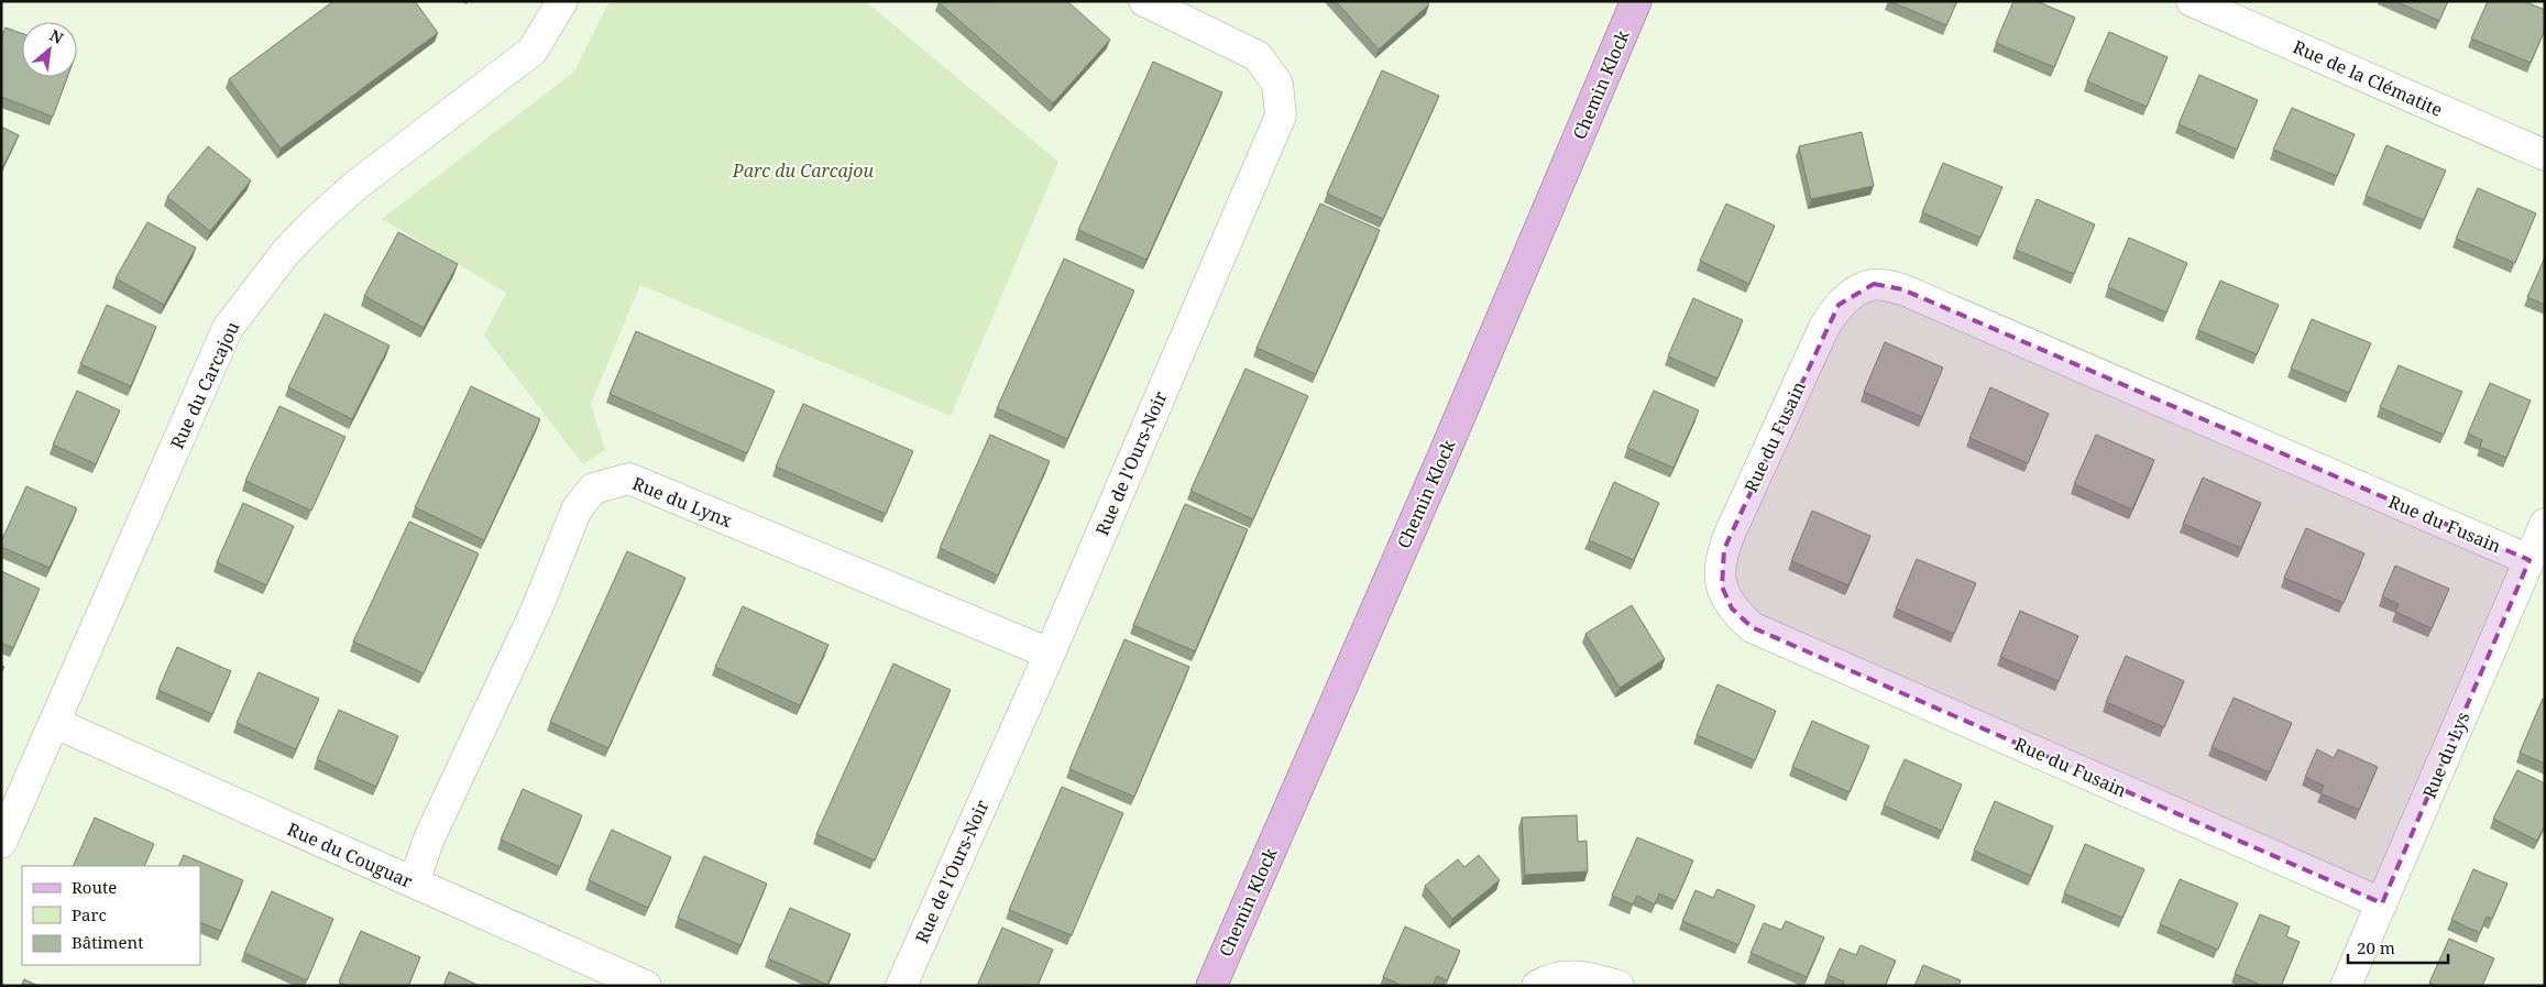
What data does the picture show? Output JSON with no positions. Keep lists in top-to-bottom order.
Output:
{
  "streets": {
    "main road": ["Chemin Klock"],
    "street": [
      "Rue de la Clématite",
      "Rue du Carcajou",
      "Rue du Fusain",
      "Rue de l'Ours-Noir",
      "Rue du Lynx",
      "Rue du Lys",
      "Rue du Couguar"
    ]
  },
  "crossings": [
    ["Rue du Carcajou", "Rue du Couguar"],
    ["Rue du Fusain", "Rue du Lys"],
    ["Rue de l'Ours-Noir", "Rue du Lynx"],
    ["Rue du Lynx", "Rue du Couguar"]
  ],
  "parks": ["Parc du Carcajou"],
  "legend": ["Route", "Parc", "Bâtiment"],
  "scale_bar": "20 m",
  "north": "top right"
}
